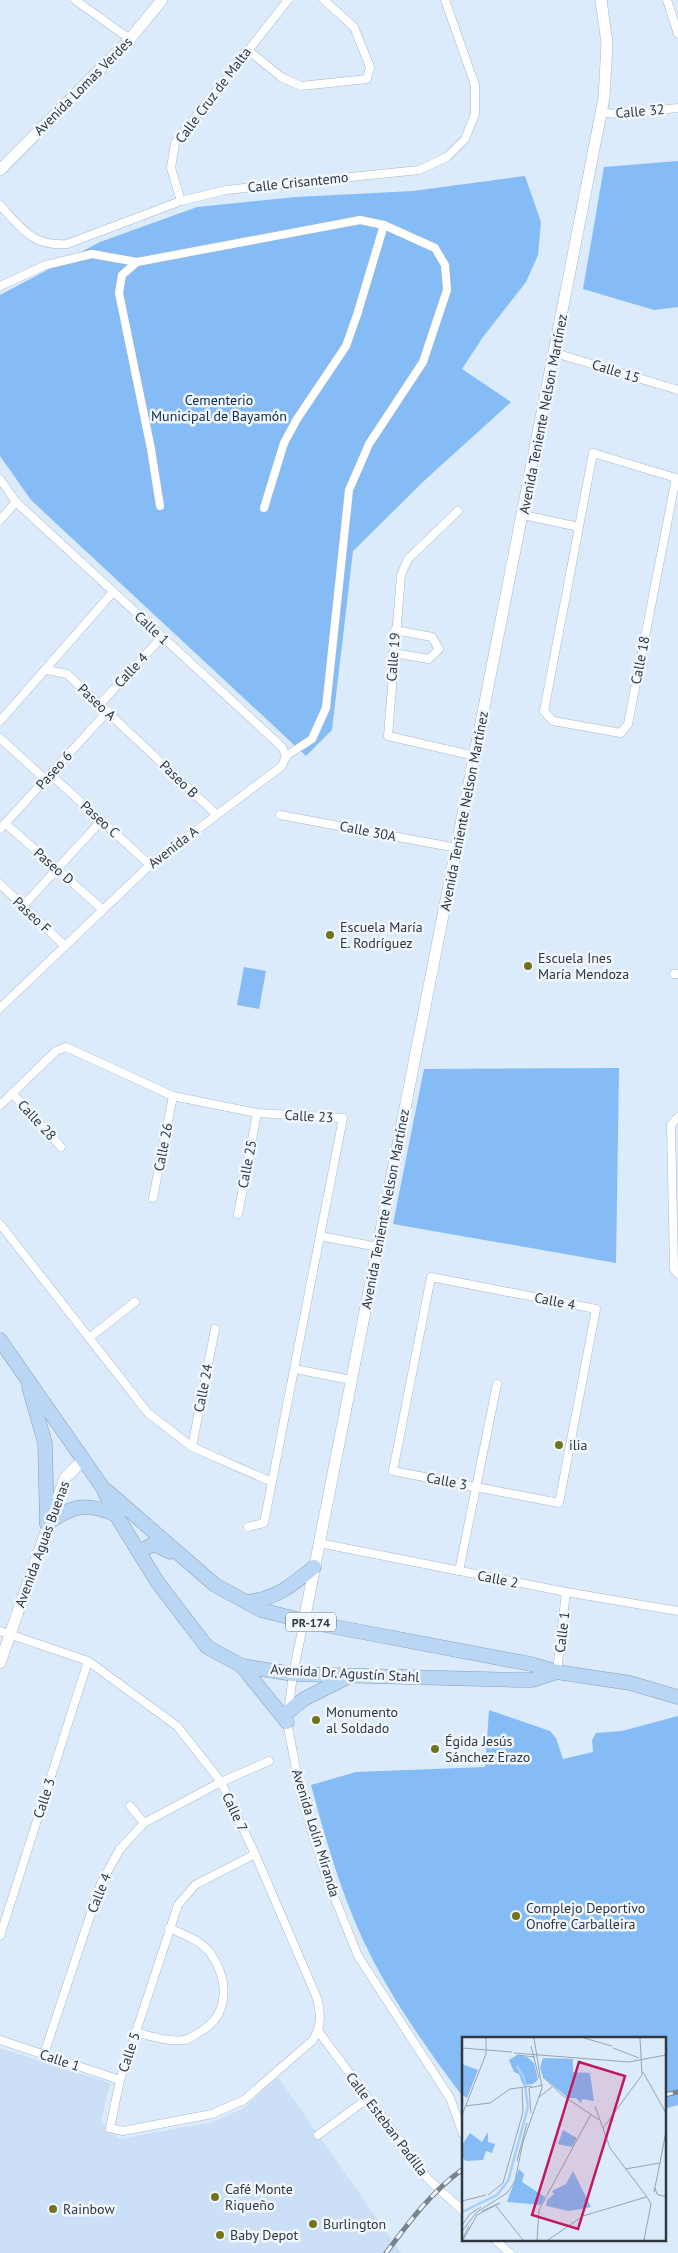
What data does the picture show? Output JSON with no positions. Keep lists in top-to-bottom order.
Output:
{
  "streets": {
    "highway": ["PR-174", "Avenida Dr. Agustín Stahl"],
    "street": [
      "Avenida Lomas Verdes",
      "Calle Cruz de Malta",
      "Calle 32",
      "Calle Crisantemo",
      "Calle 15",
      "Avenida Teniente Nelson Martínez",
      "Calle 1",
      "Calle 19",
      "Calle 18",
      "Calle 4",
      "Paseo A",
      "Paseo 6",
      "Paseo B",
      "Paseo C",
      "Calle 30A",
      "Avenida A",
      "Paseo D",
      "Paseo F",
      "Calle 23",
      "Calle 28",
      "Calle 26",
      "Calle 25",
      "Calle 24",
      "Calle 3",
      "Avenida Aguas Buenas",
      "Calle 2",
      "Calle 7",
      "Avenida Lolín Miranda",
      "Calle 5",
      "Calle Esteban Padilla"
    ]
  },
  "crossings": [
    ["Calle Cruz de Malta", "Calle Crisantemo"],
    ["Calle 32", "Avenida Teniente Nelson Martínez"],
    ["Calle 15", "Avenida Teniente Nelson Martínez"],
    ["Avenida Teniente Nelson Martínez", "Calle 19"],
    ["Avenida Teniente Nelson Martínez", "Calle 30A"],
    ["Avenida Teniente Nelson Martínez", "Calle 2"],
    ["Avenida Teniente Nelson Martínez", "Avenida Dr. Agustín Stahl"],
    ["Avenida Teniente Nelson Martínez", "Avenida Lolín Miranda"],
    ["Calle 1", "Calle 4"],
    ["Calle 1", "Avenida A"],
    ["Calle 1", "Calle 2"],
    ["Calle 1", "Avenida Dr. Agustín Stahl"],
    ["Calle 1", "Calle 5"],
    ["Calle 4", "Paseo A"],
    ["Calle 4", "Calle 3"],
    ["Calle 4", "Calle 7"],
    ["Paseo A", "Paseo 6"],
    ["Paseo A", "Paseo B"],
    ["Paseo 6", "Paseo C"],
    ["Paseo 6", "Paseo D"],
    ["Paseo B", "Avenida A"],
    ["Paseo C", "Avenida A"],
    ["Avenida A", "Paseo D"],
    ["Avenida A", "Paseo F"],
    ["Calle 23", "Calle 28"],
    ["Calle 23", "Calle 26"],
    ["Calle 23", "Calle 25"],
    ["Calle 3", "Calle 2"],
    ["Calle 3", "Calle 7"],
    ["Avenida Aguas Buenas", "Avenida Dr. Agustín Stahl"],
    ["Avenida Aguas Buenas", "Calle 7"],
    ["Avenida Dr. Agustín Stahl", "Avenida Lolín Miranda"],
    ["Calle 7", "Calle 5"],
    ["Calle 7", "Calle Esteban Padilla"],
    ["Calle 5", "Calle Esteban Padilla"]
  ],
  "parks": ["Cementerio Municipal de Bayamón"],
  "places": [
    "Escuela María E. Rodríguez",
    "Escuela Ines María Mendoza",
    "ilia",
    "Monumento al Soldado",
    "Égida Jesús Sánchez Erazo",
    "Complejo Deportivo Onofre Carballeira",
    "Café Monte Riqueño",
    "Rainbow",
    "Burlington",
    "Baby Depot"
  ]
}
